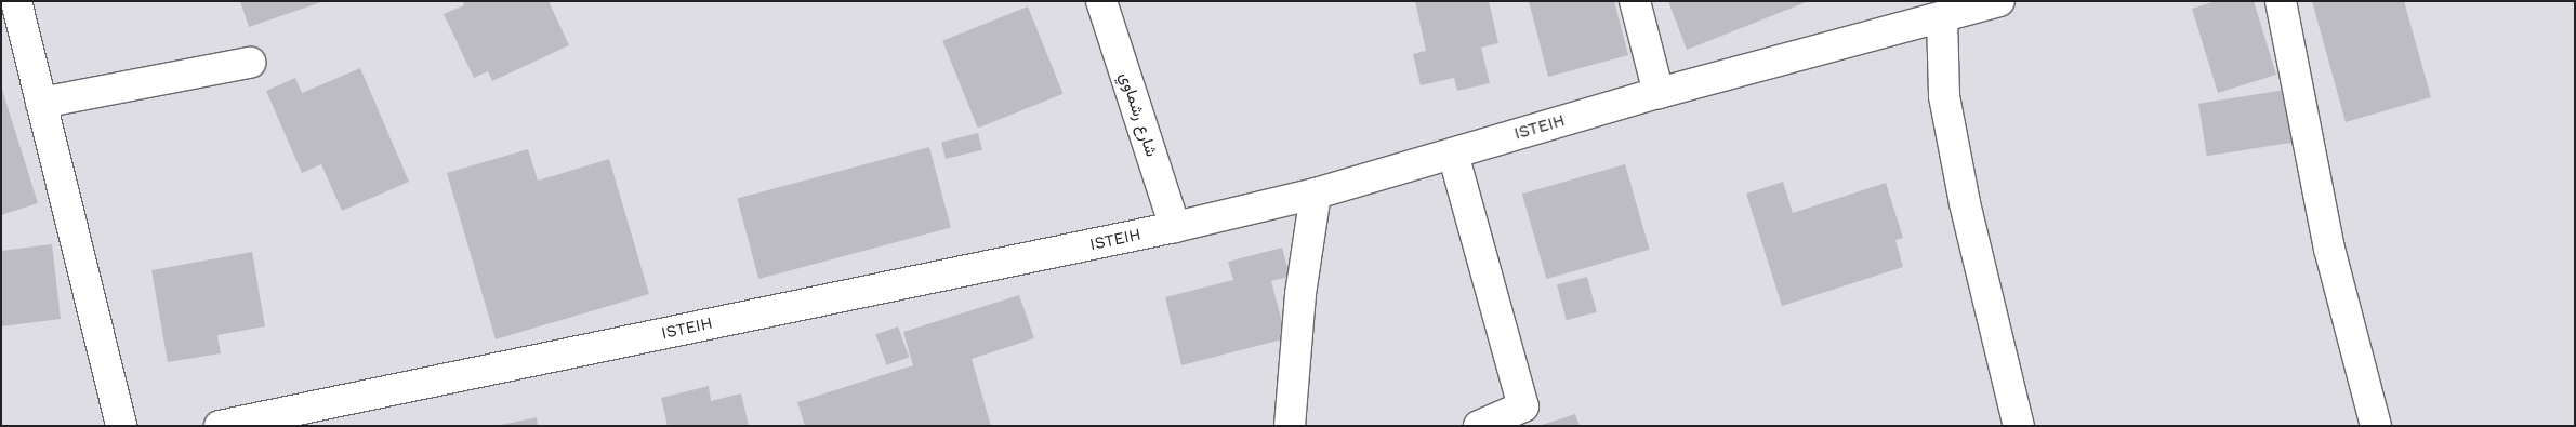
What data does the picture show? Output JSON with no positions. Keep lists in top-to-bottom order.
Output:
{
  "streets": {
    "street": ["شارع رشماوي", "ISTEIH"]
  },
  "crossings": [
    ["شارع رشماوي", "ISTEIH"]
  ]
}
